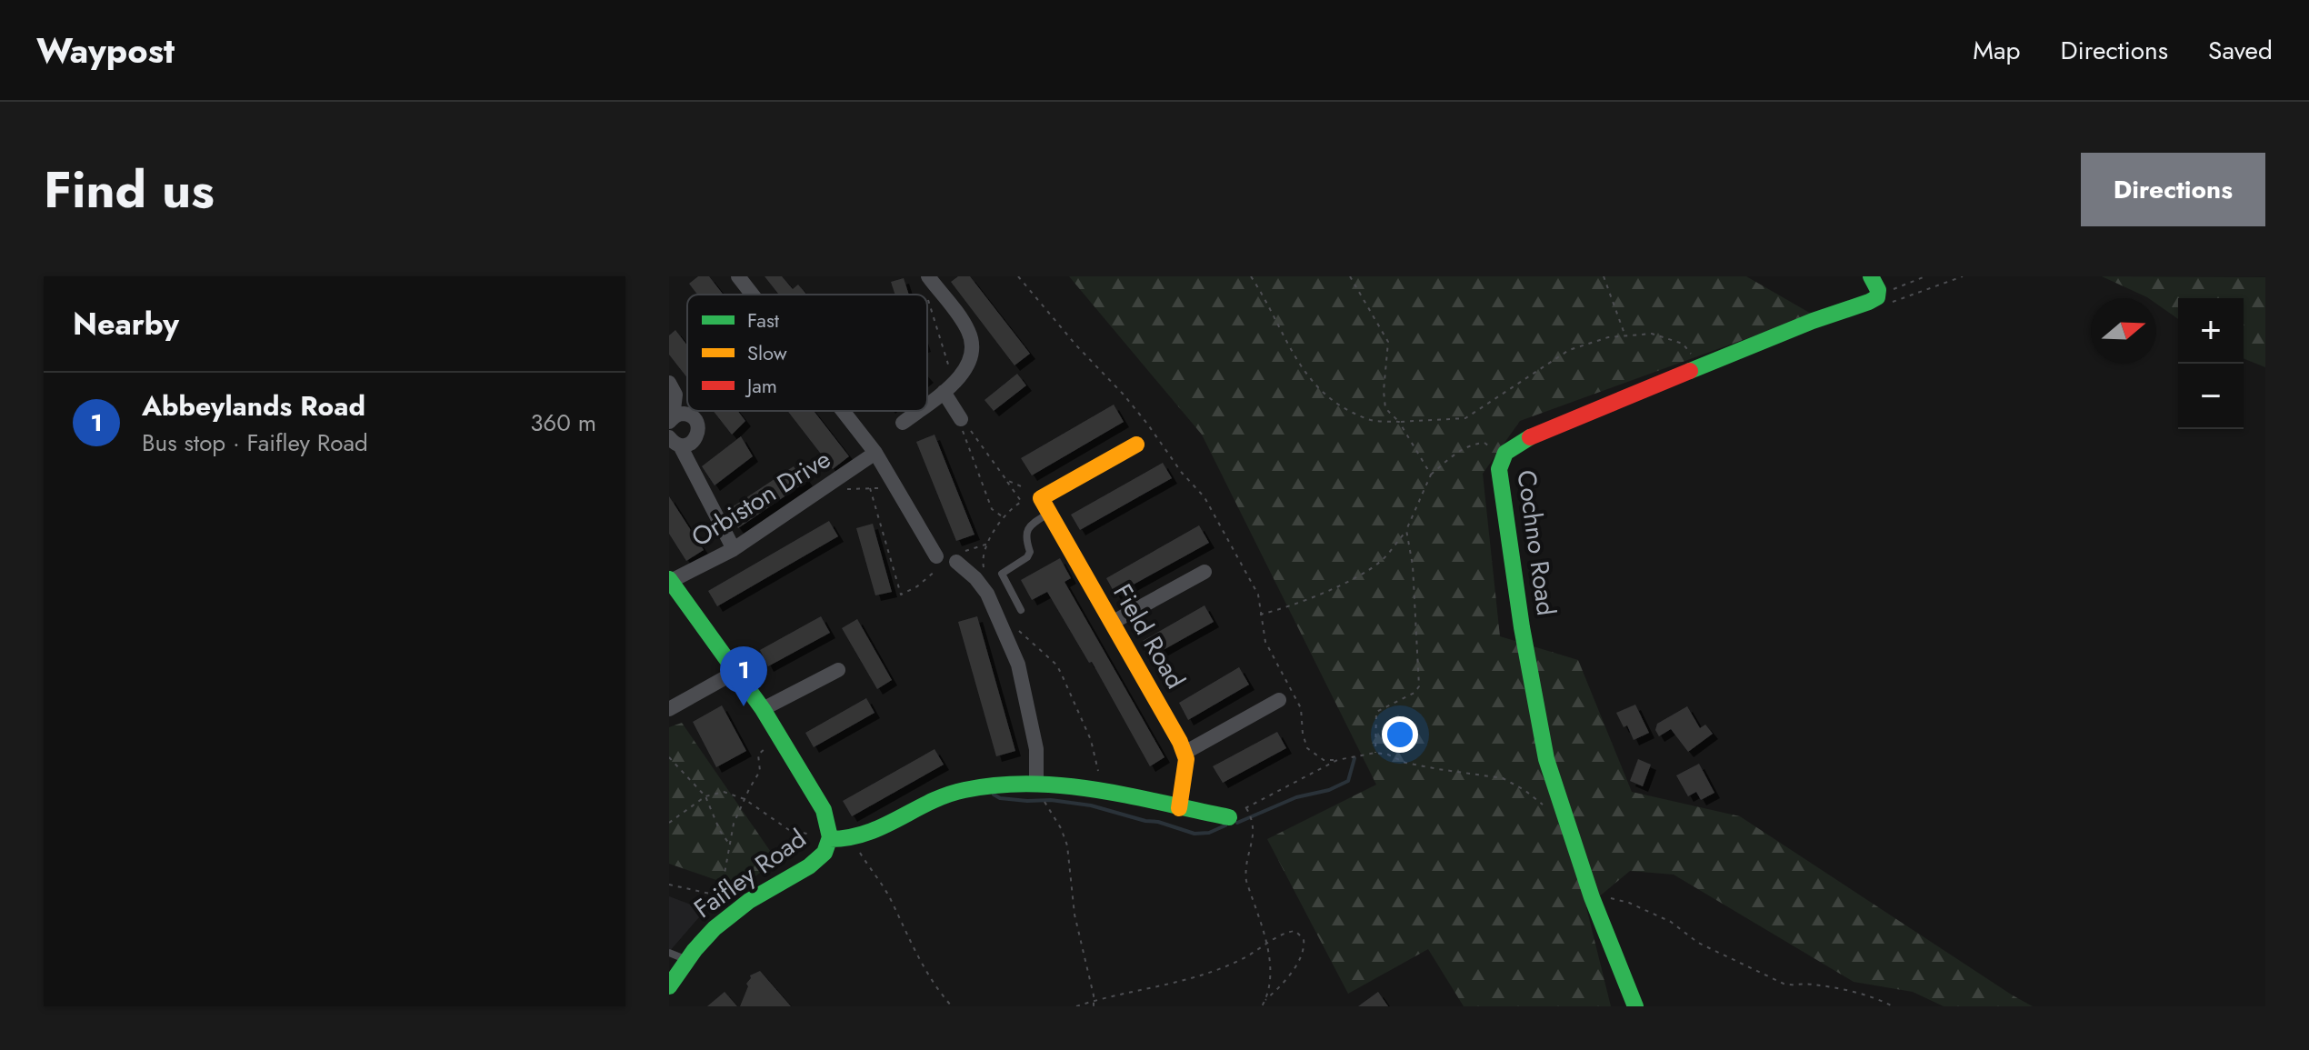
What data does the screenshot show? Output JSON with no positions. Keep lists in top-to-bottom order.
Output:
{
  "streets": {
    "street": [
      "Orbiston Drive",
      "Cochno Road",
      "Field Road",
      "Faifley Road"
    ]
  },
  "crossings": [
    ["Orbiston Drive", "Faifley Road"]
  ],
  "legend": ["Fast", "Slow", "Jam"],
  "north": "right",
  "page": {
    "header": "Waypost",
    "nav": ["Map", "Directions", "Saved"],
    "title": "Find us",
    "buttons": "Directions",
    "heading": "Nearby",
    "map_buttons": ["+", "−"],
    "list": [
      {
        "mark": "1",
        "name": "Abbeylands Road",
        "note": "Bus stop · Faifley Road",
        "value": "360 m"
      }
    ],
    "pins": "1"
  }
}
